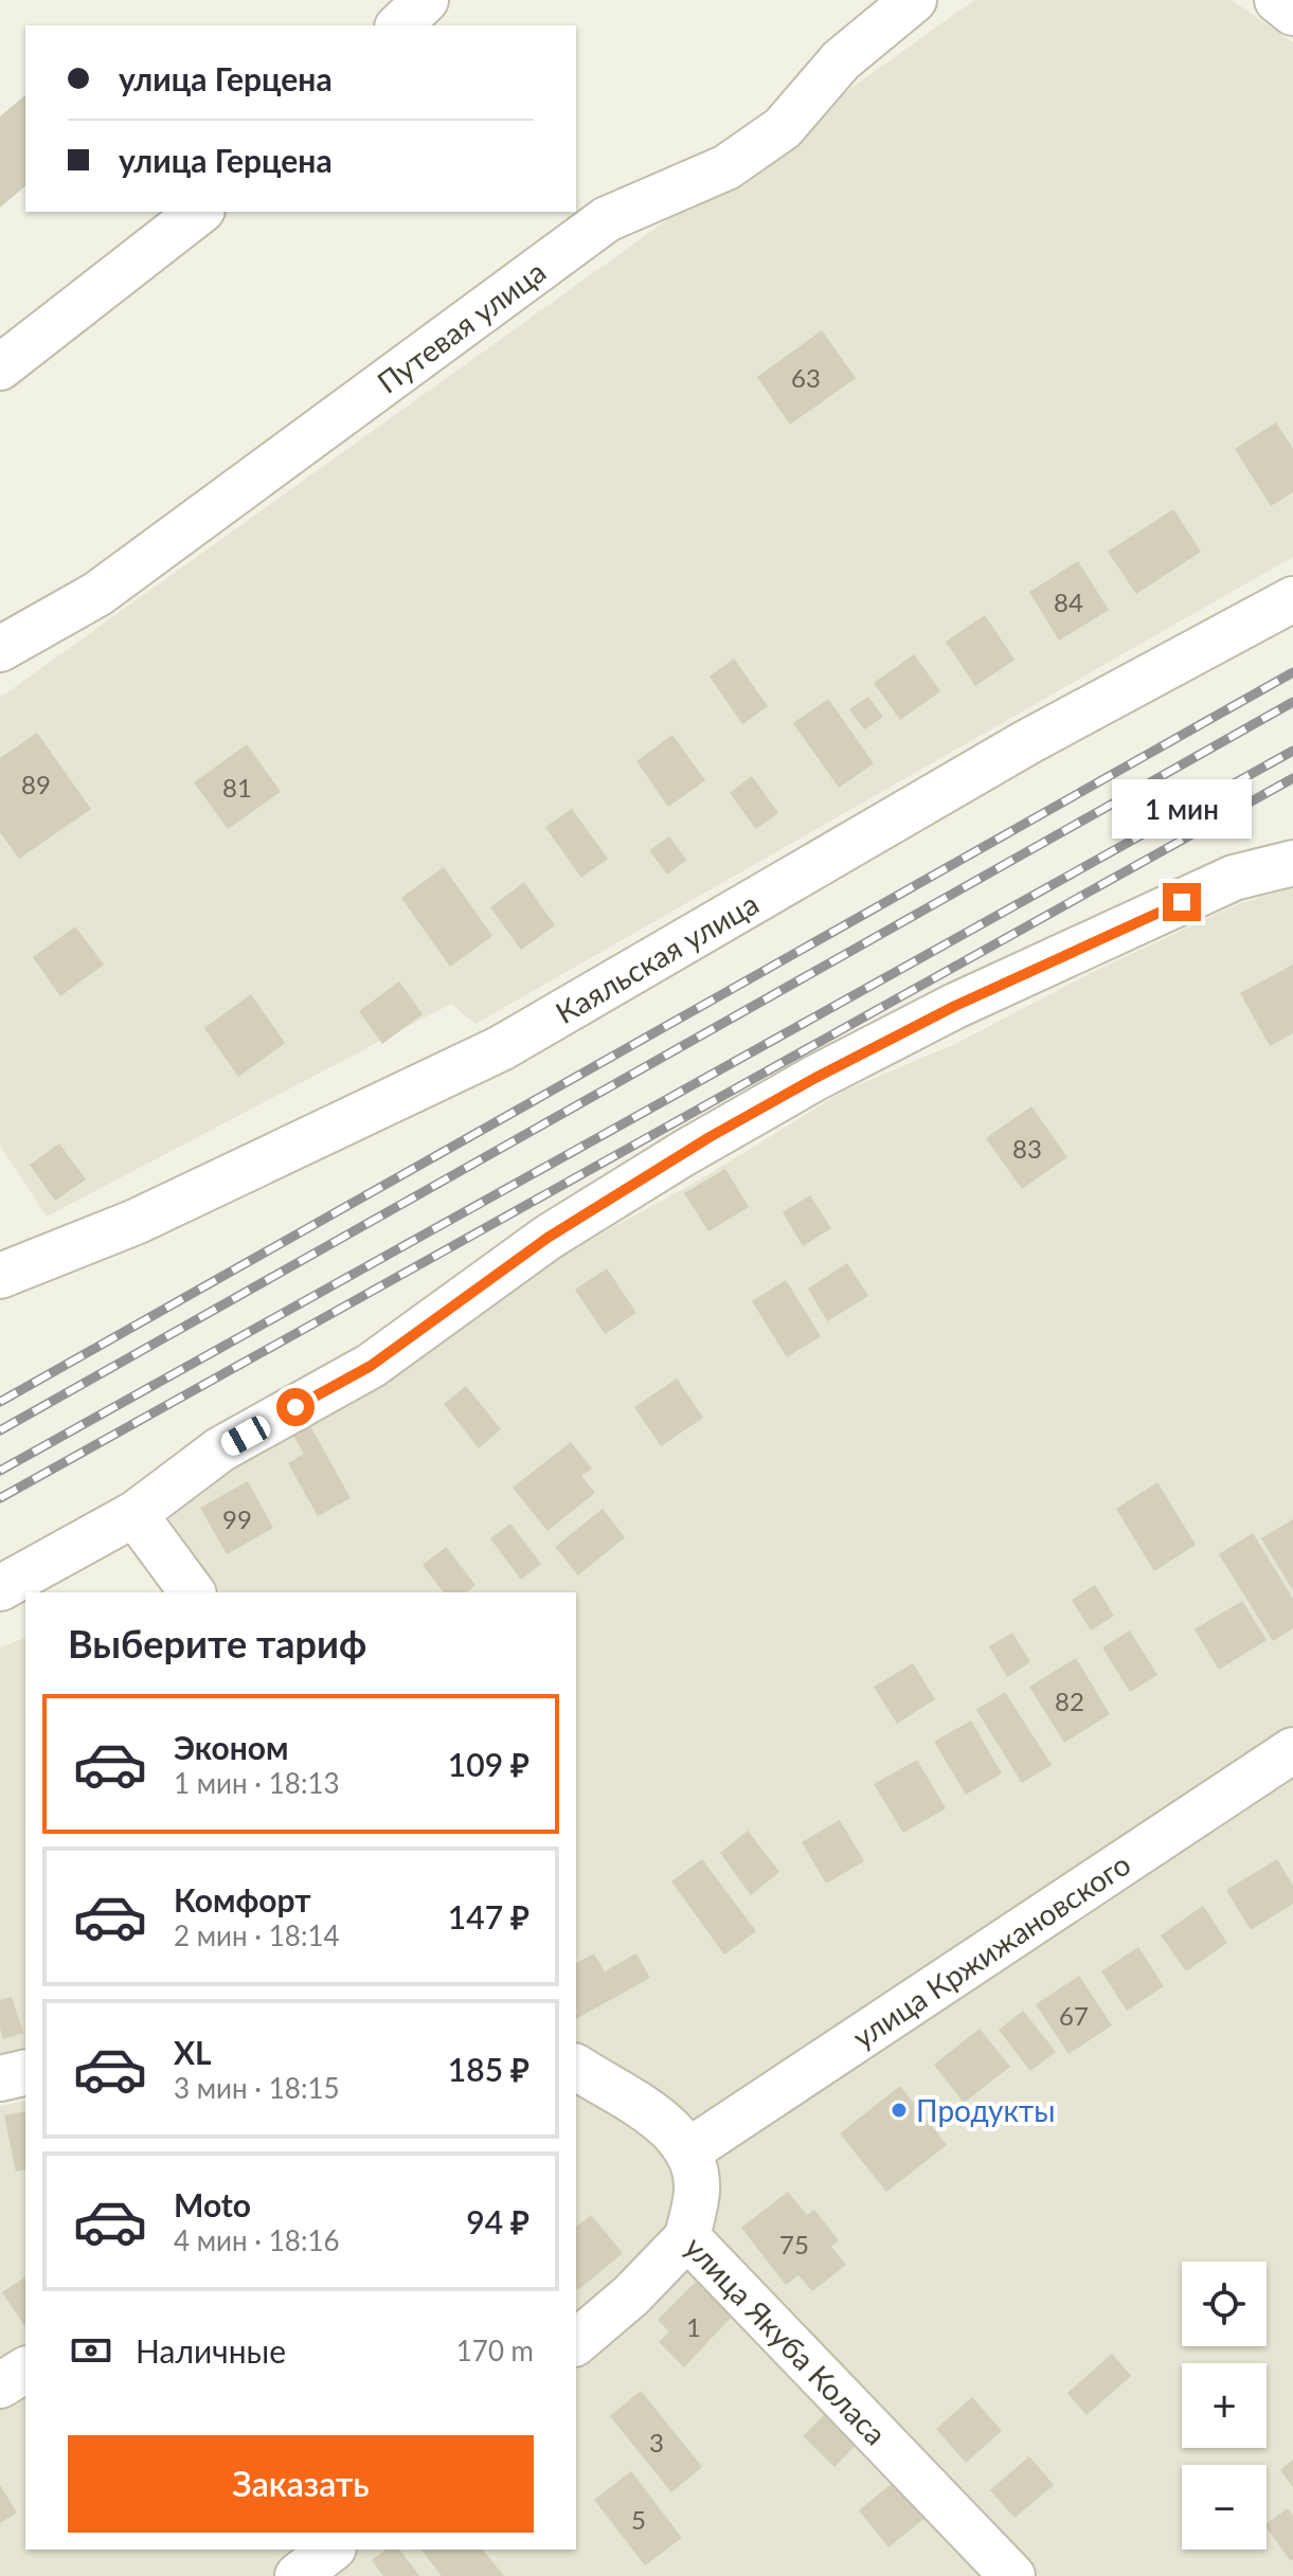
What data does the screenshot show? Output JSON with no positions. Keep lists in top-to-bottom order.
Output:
{
  "streets": {
    "street": [
      "Путевая улица",
      "Каяльская улица",
      "улица Кржижановского",
      "улица Якуба Коласа"
    ]
  },
  "crossings": [
    ["улица Кржижановского", "улица Якуба Коласа"]
  ],
  "places": ["Продукты"],
  "house_numbers": [
    "63",
    "84",
    "89",
    "81",
    "83",
    "99",
    "82",
    "67",
    "75",
    "1",
    "3",
    "5"
  ],
  "page": {
    "banner": ["улица Герцена", "улица Герцена"],
    "bubble": "1 мин",
    "heading": "Выберите тариф",
    "list": [
      {
        "name": "Эконом",
        "note": "1 мин · 18:13",
        "value": "109 ₽"
      },
      {
        "name": "Комфорт",
        "note": "2 мин · 18:14",
        "value": "147 ₽"
      },
      {
        "name": "XL",
        "note": "3 мин · 18:15",
        "value": "185 ₽"
      },
      {
        "name": "Moto",
        "note": "4 мин · 18:16",
        "value": "94 ₽"
      }
    ],
    "map_buttons": ["+", "−"],
    "pay": ["Наличные", "170 m"],
    "buttons": "Заказать"
  }
}
